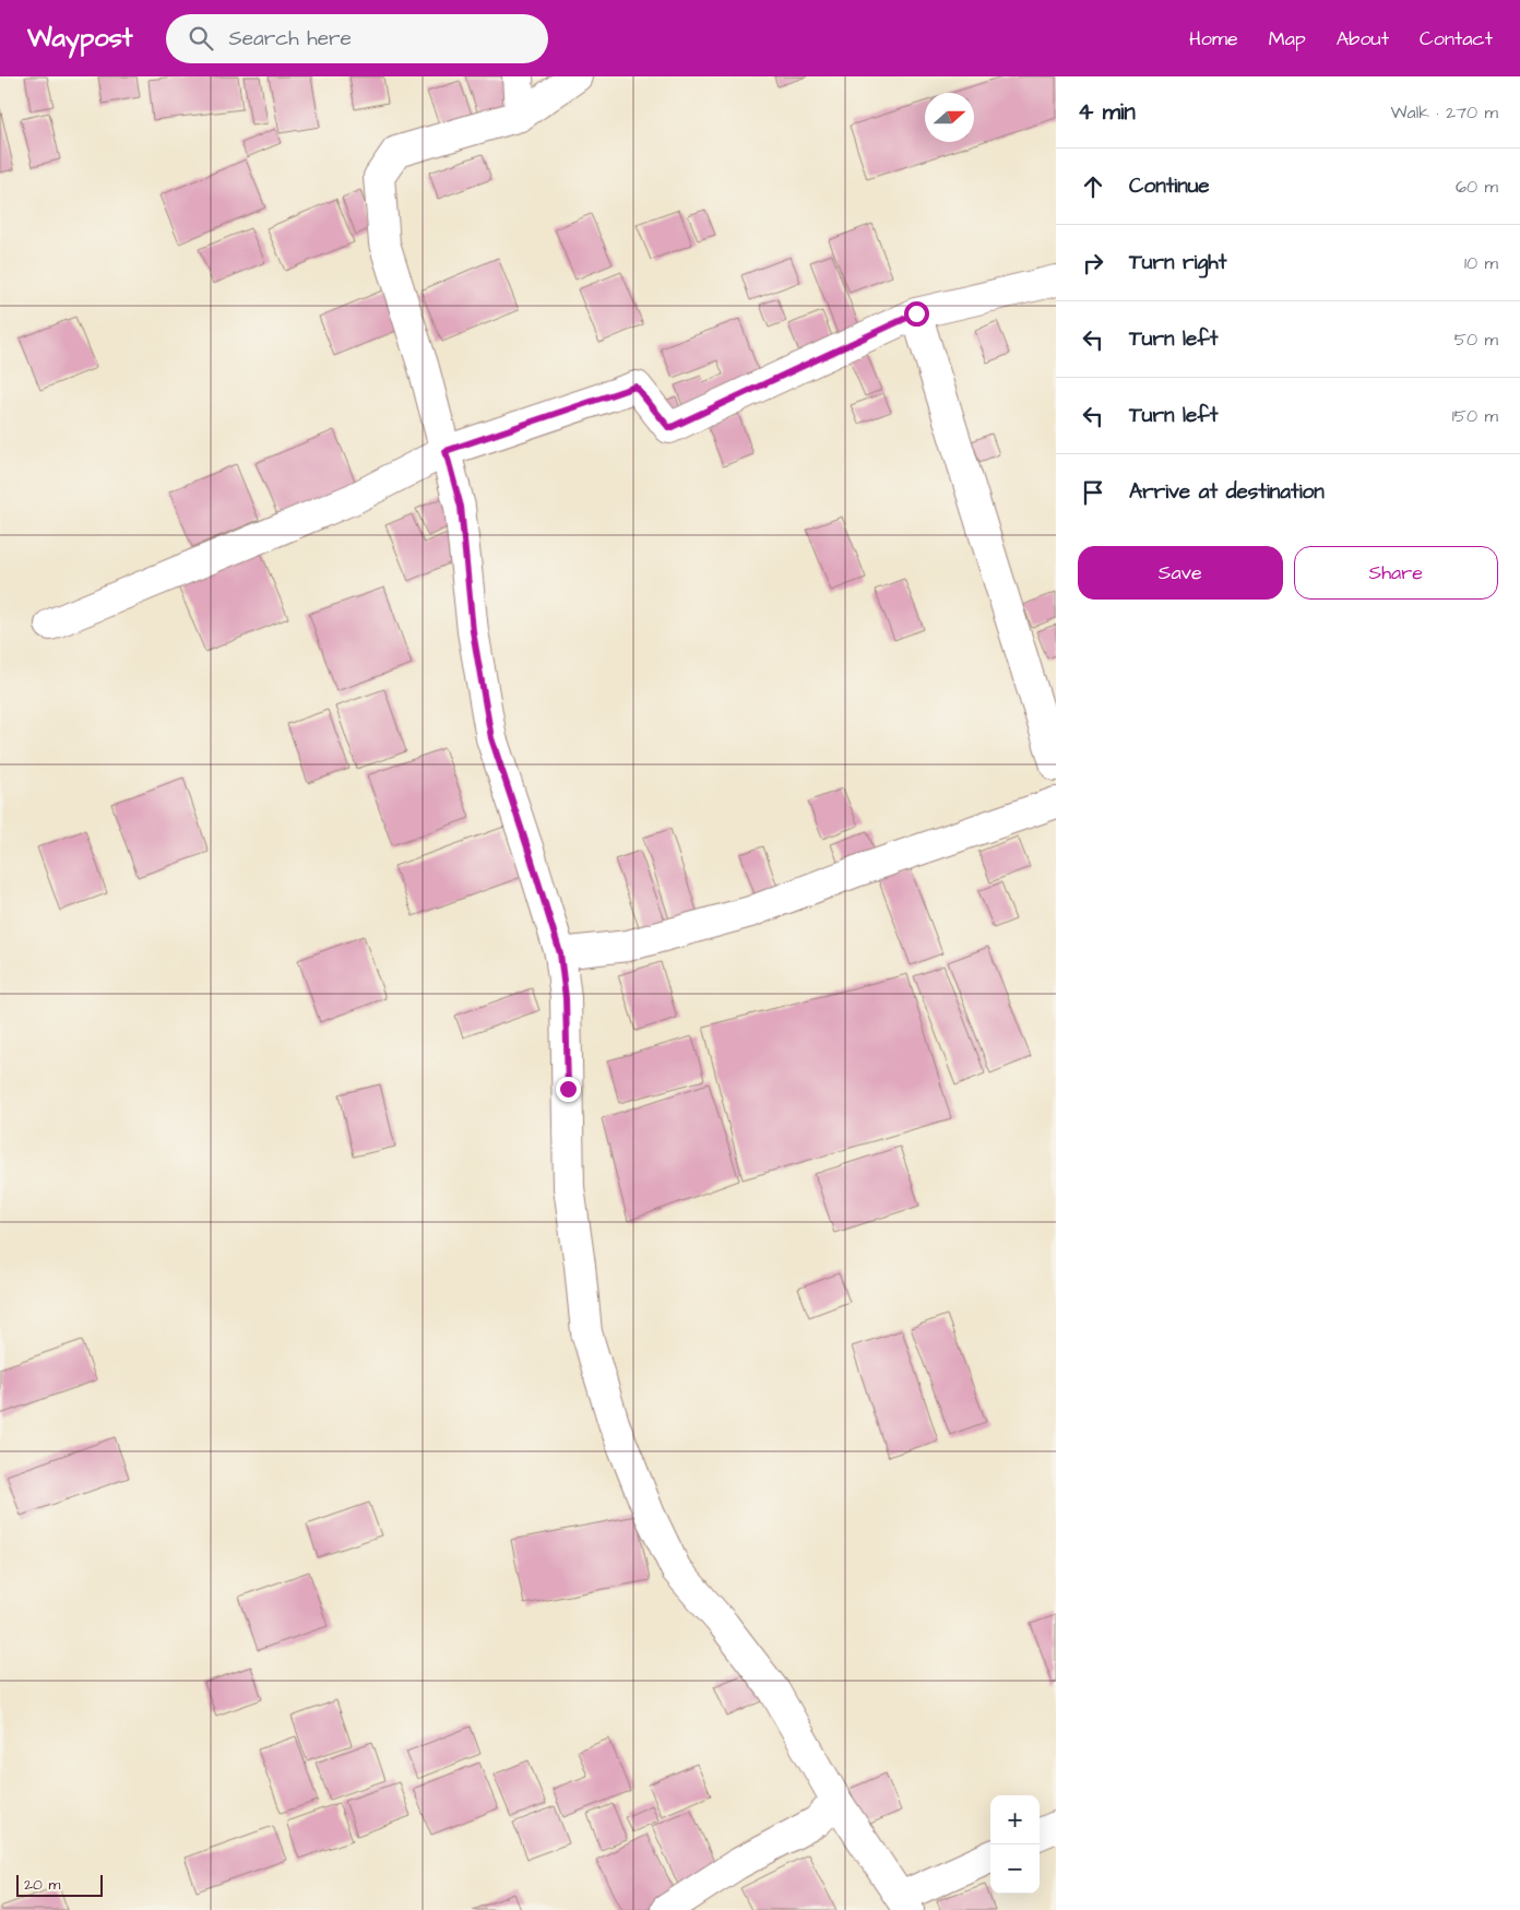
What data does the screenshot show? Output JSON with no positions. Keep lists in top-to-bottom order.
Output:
{
  "scale_bar": "20 m",
  "north": "right",
  "page": {
    "header": "Waypost",
    "search": "Search here",
    "nav": [
      "Home",
      "Map",
      "About",
      "Contact"
    ],
    "heading": ["4 min", "Walk · 270 m"],
    "list": [
      ["Continue", "60 m"],
      ["Turn right", "10 m"],
      ["Turn left", "50 m"],
      ["Turn left", "150 m"],
      "Arrive at destination"
    ],
    "buttons": ["Save", "Share"],
    "map_buttons": ["+", "−"],
    "scale": "20 m"
  }
}
